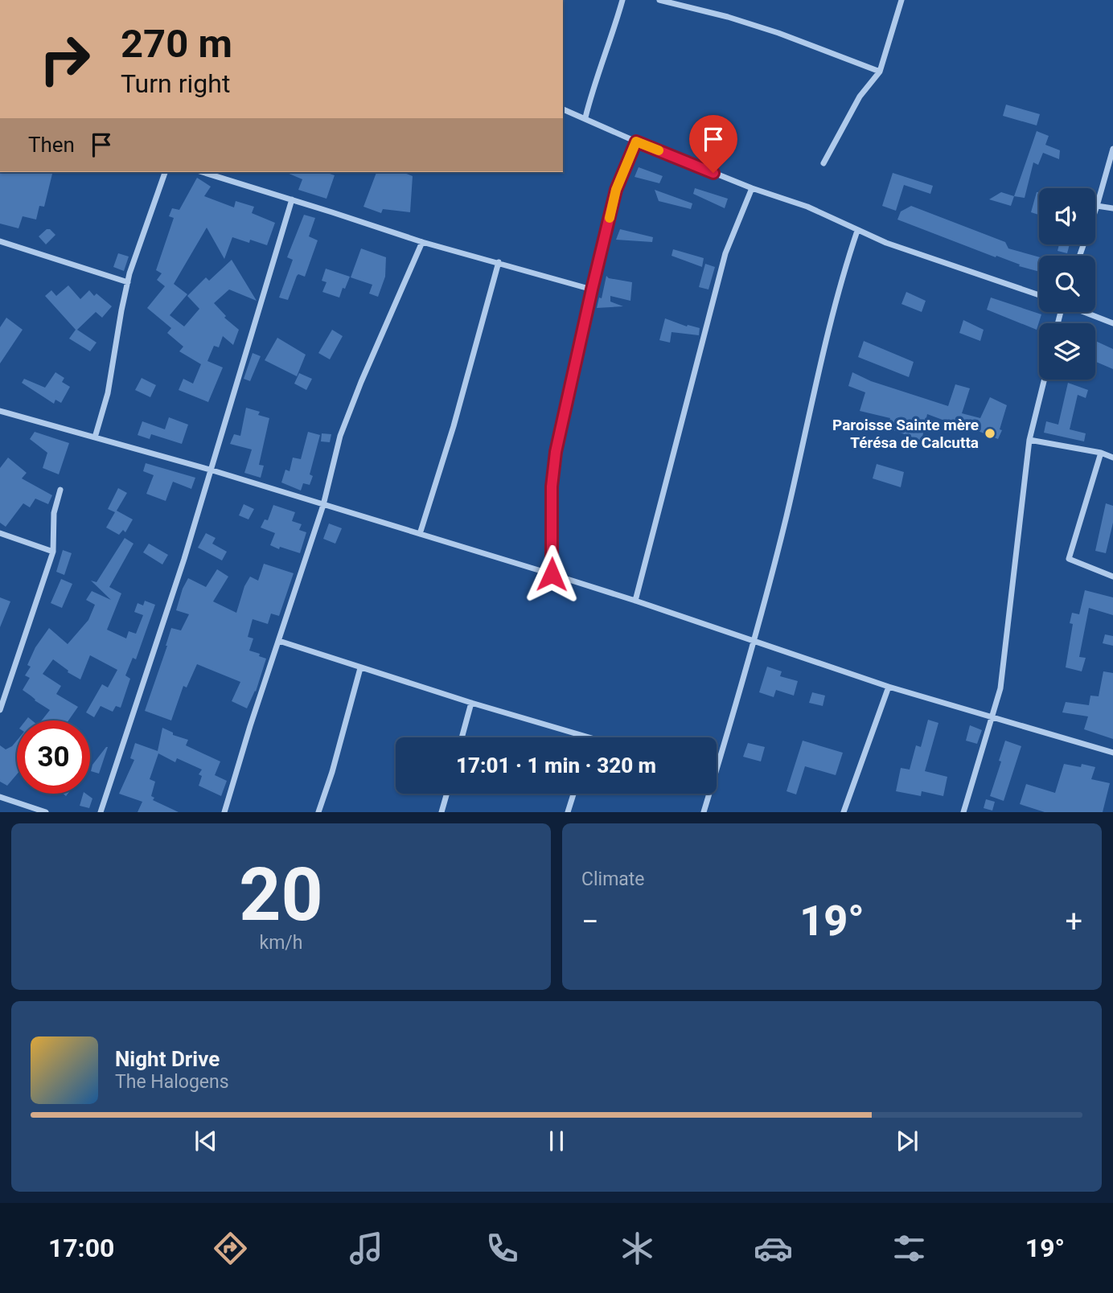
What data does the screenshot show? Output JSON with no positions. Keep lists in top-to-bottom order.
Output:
{
  "places": ["Paroisse Sainte mère Térésa de Calcutta"],
  "page": {
    "turn": ["270 m", "Turn right"],
    "then": "Then",
    "limit": "30",
    "trip": "17:01 · 1 min · 320 m",
    "tile": [
      ["20", "km/h"],
      "Climate"
    ],
    "heat": ["−", "19°", "+"],
    "song": ["Night Drive", "The Halogens"],
    "tabs": ["17:00", "19°"]
  }
}
